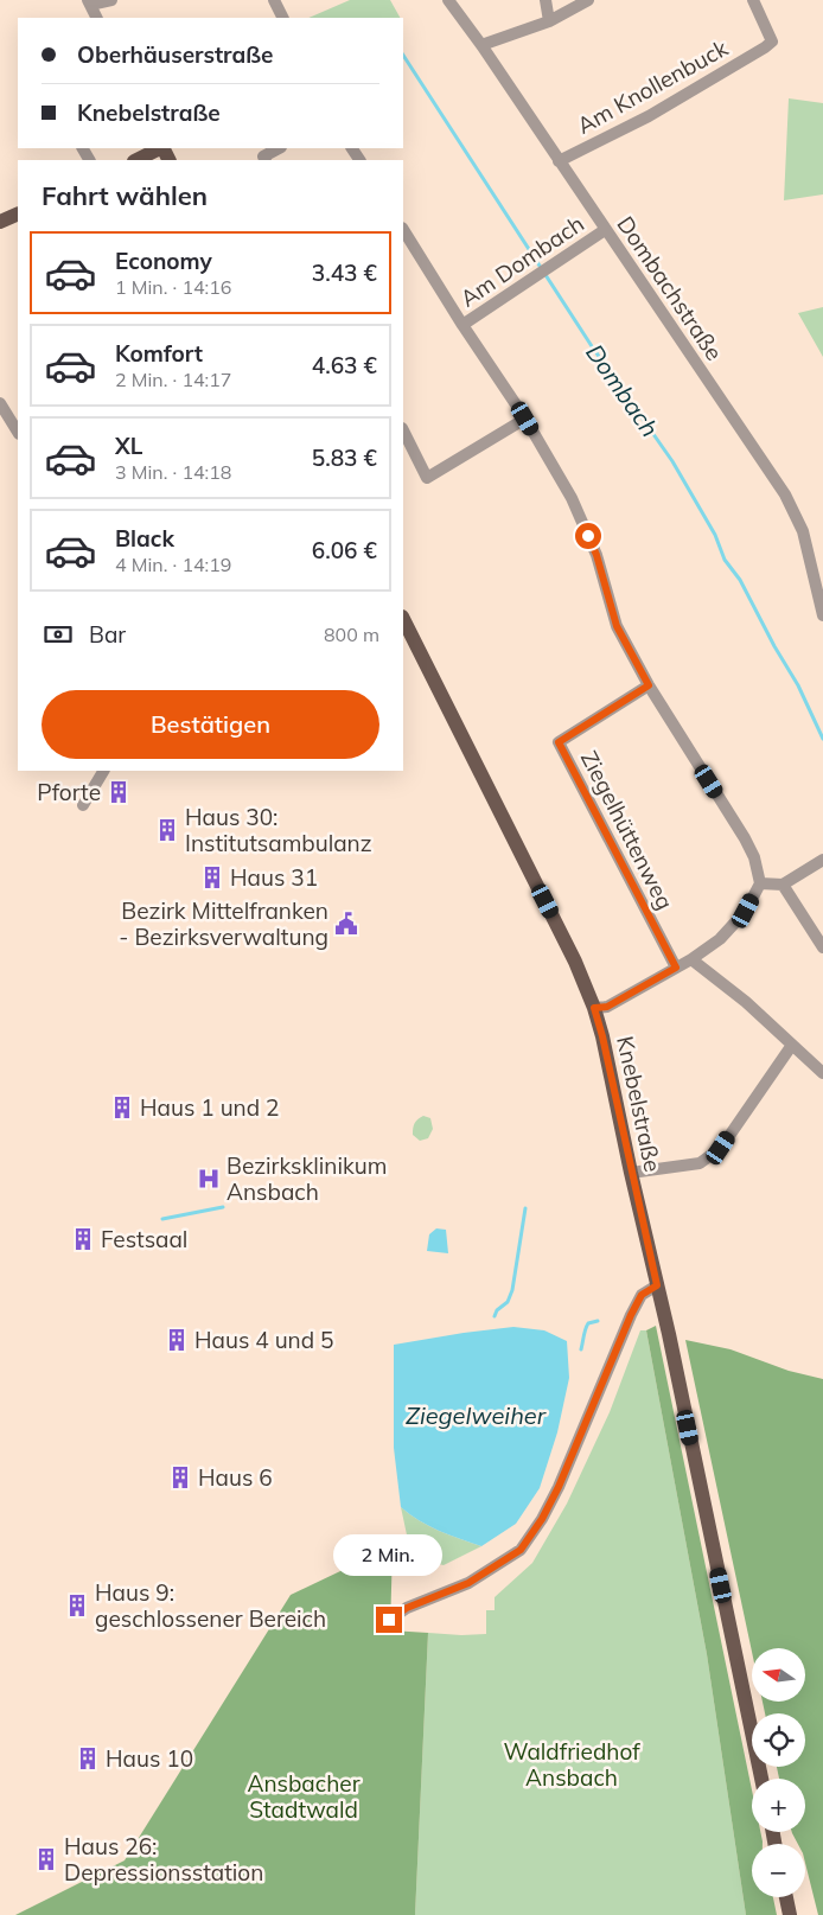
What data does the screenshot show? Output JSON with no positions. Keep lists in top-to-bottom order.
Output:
{
  "streets": {
    "main road": ["Knebelstraße"],
    "street": [
      "Am Knollenbuck",
      "Am Dombach",
      "Dombachstraße",
      "Ziegelhüttenweg"
    ]
  },
  "crossings": [
    ["Am Knollenbuck", "Dombachstraße"],
    ["Am Dombach", "Dombachstraße"]
  ],
  "water": ["Dombach", "Ziegelweiher"],
  "parks": ["Waldfriedhof Ansbach", "Ansbacher Stadtwald"],
  "places": {
    "building": [
      "Pforte",
      "Haus 30: Institutsambulanz",
      "Haus 31",
      "Haus 1 und 2",
      "Festsaal",
      "Haus 4 und 5",
      "Haus 6",
      "Haus 9: geschlossener Bereich",
      "Haus 10",
      "Haus 26: Depressionsstation"
    ],
    "public building": ["Bezirk Mittelfranken - Bezirksverwaltung"],
    "hospital": ["Bezirksklinikum Ansbach"]
  },
  "north": "left",
  "page": {
    "banner": ["Oberhäuserstraße", "Knebelstraße"],
    "heading": "Fahrt wählen",
    "list": [
      {
        "name": "Economy",
        "note": "1 Min. · 14:16",
        "value": "3.43 €"
      },
      {
        "name": "Komfort",
        "note": "2 Min. · 14:17",
        "value": "4.63 €"
      },
      {
        "name": "XL",
        "note": "3 Min. · 14:18",
        "value": "5.83 €"
      },
      {
        "name": "Black",
        "note": "4 Min. · 14:19",
        "value": "6.06 €"
      }
    ],
    "pay": ["Bar", "800 m"],
    "buttons": "Bestätigen",
    "bubble": "2 Min.",
    "map_buttons": ["+", "−"]
  }
}
